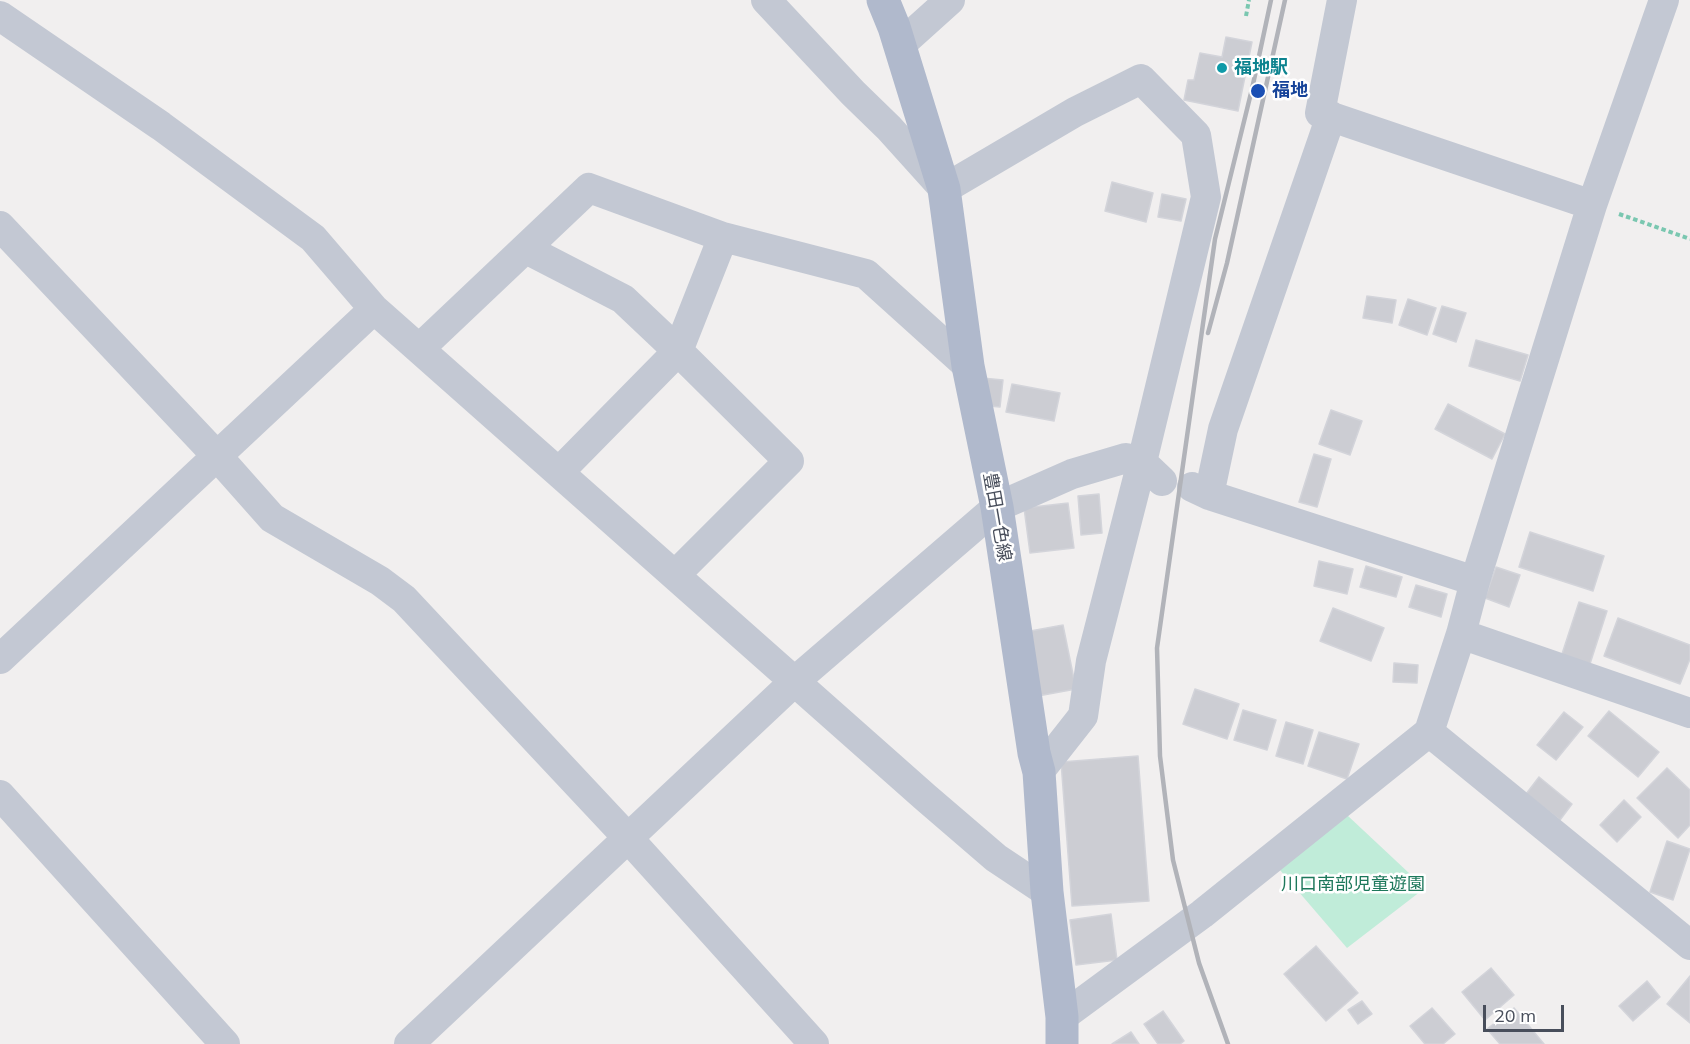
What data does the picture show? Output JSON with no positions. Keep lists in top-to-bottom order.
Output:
{
  "streets": {
    "main road": ["豊田一色線"]
  },
  "parks": ["川口南部児童遊園"],
  "places": ["福地駅", "福地"],
  "scale_bar": "20 m"
}
